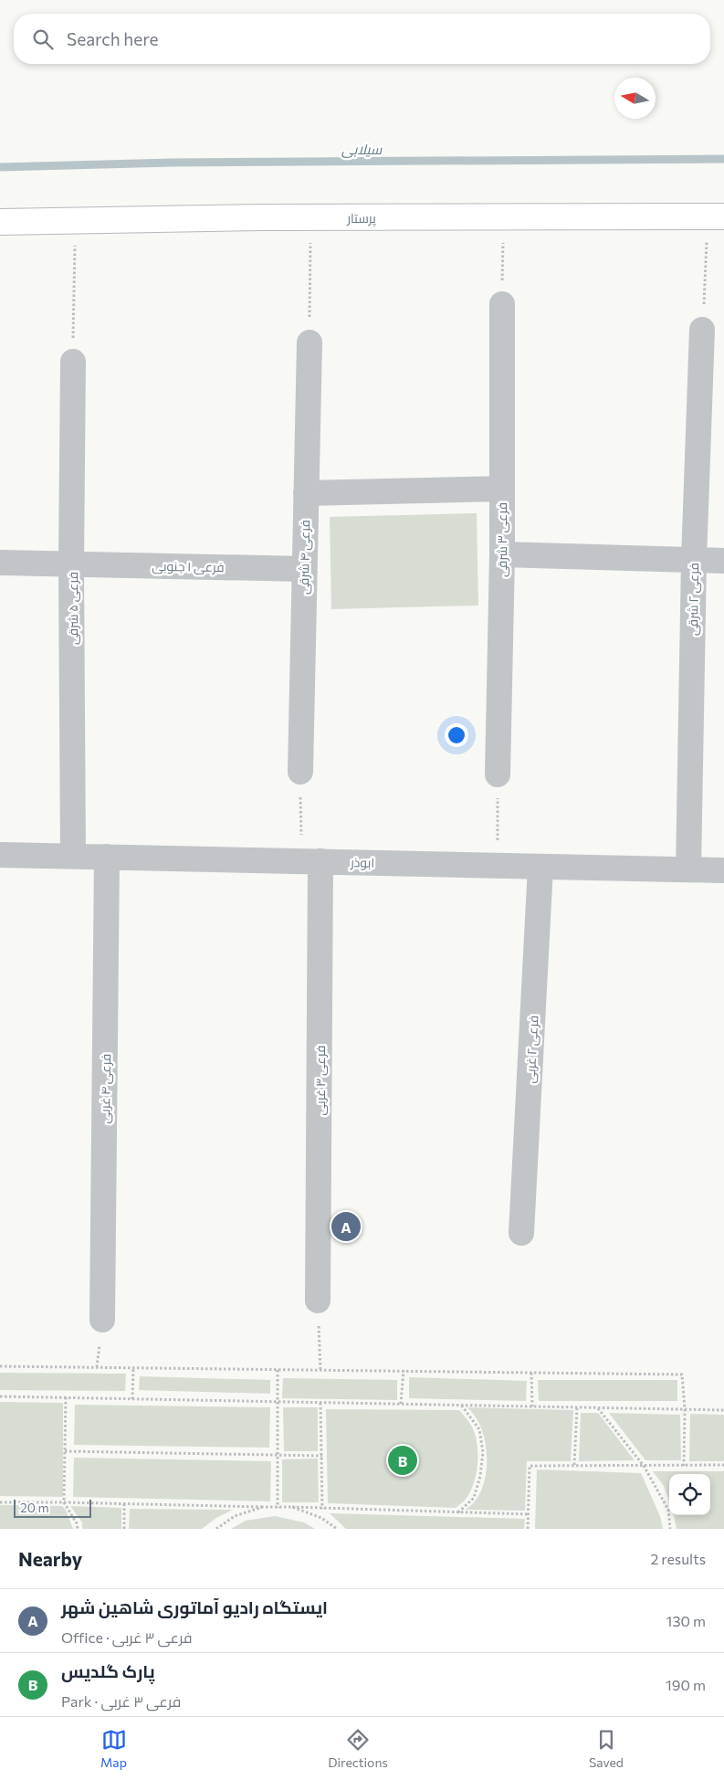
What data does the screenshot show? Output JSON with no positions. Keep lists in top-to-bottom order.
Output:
{
  "streets": {
    "main road": ["پرستار"],
    "street": [
      "فرعی ۳ شرقی",
      "فرعی ۴ شرقی",
      "فرعی ۱ جنوبی",
      "فرعی ۲ شرقی",
      "فرعی ۵ شرقی",
      "ابوذر",
      "فرعی ۲ غربی",
      "فرعی ۳ غربی",
      "فرعی ۴ غربی"
    ]
  },
  "crossings": [
    ["فرعی ۴ شرقی", "فرعی ۱ جنوبی"],
    ["فرعی ۱ جنوبی", "فرعی ۵ شرقی"],
    ["فرعی ۲ شرقی", "ابوذر"],
    ["فرعی ۵ شرقی", "ابوذر"],
    ["ابوذر", "فرعی ۲ غربی"],
    ["ابوذر", "فرعی ۳ غربی"],
    ["ابوذر", "فرعی ۴ غربی"]
  ],
  "water": ["سیلابی"],
  "scale_bar": "20 m",
  "north": "left",
  "page": {
    "search": "Search here",
    "pins": ["A", "B"],
    "scale": "20 m",
    "heading": ["Nearby", "2 results"],
    "list": [
      {
        "mark": "A",
        "name": "ایستگاه رادیو آماتوری شاهین شهر",
        "note": "Office · فرعی ۳ غربی",
        "value": "130 m"
      },
      {
        "mark": "B",
        "name": "پارک گلدیس",
        "note": "Park · فرعی ۳ غربی",
        "value": "190 m"
      }
    ],
    "nav": ["Map", "Directions", "Saved"]
  }
}
